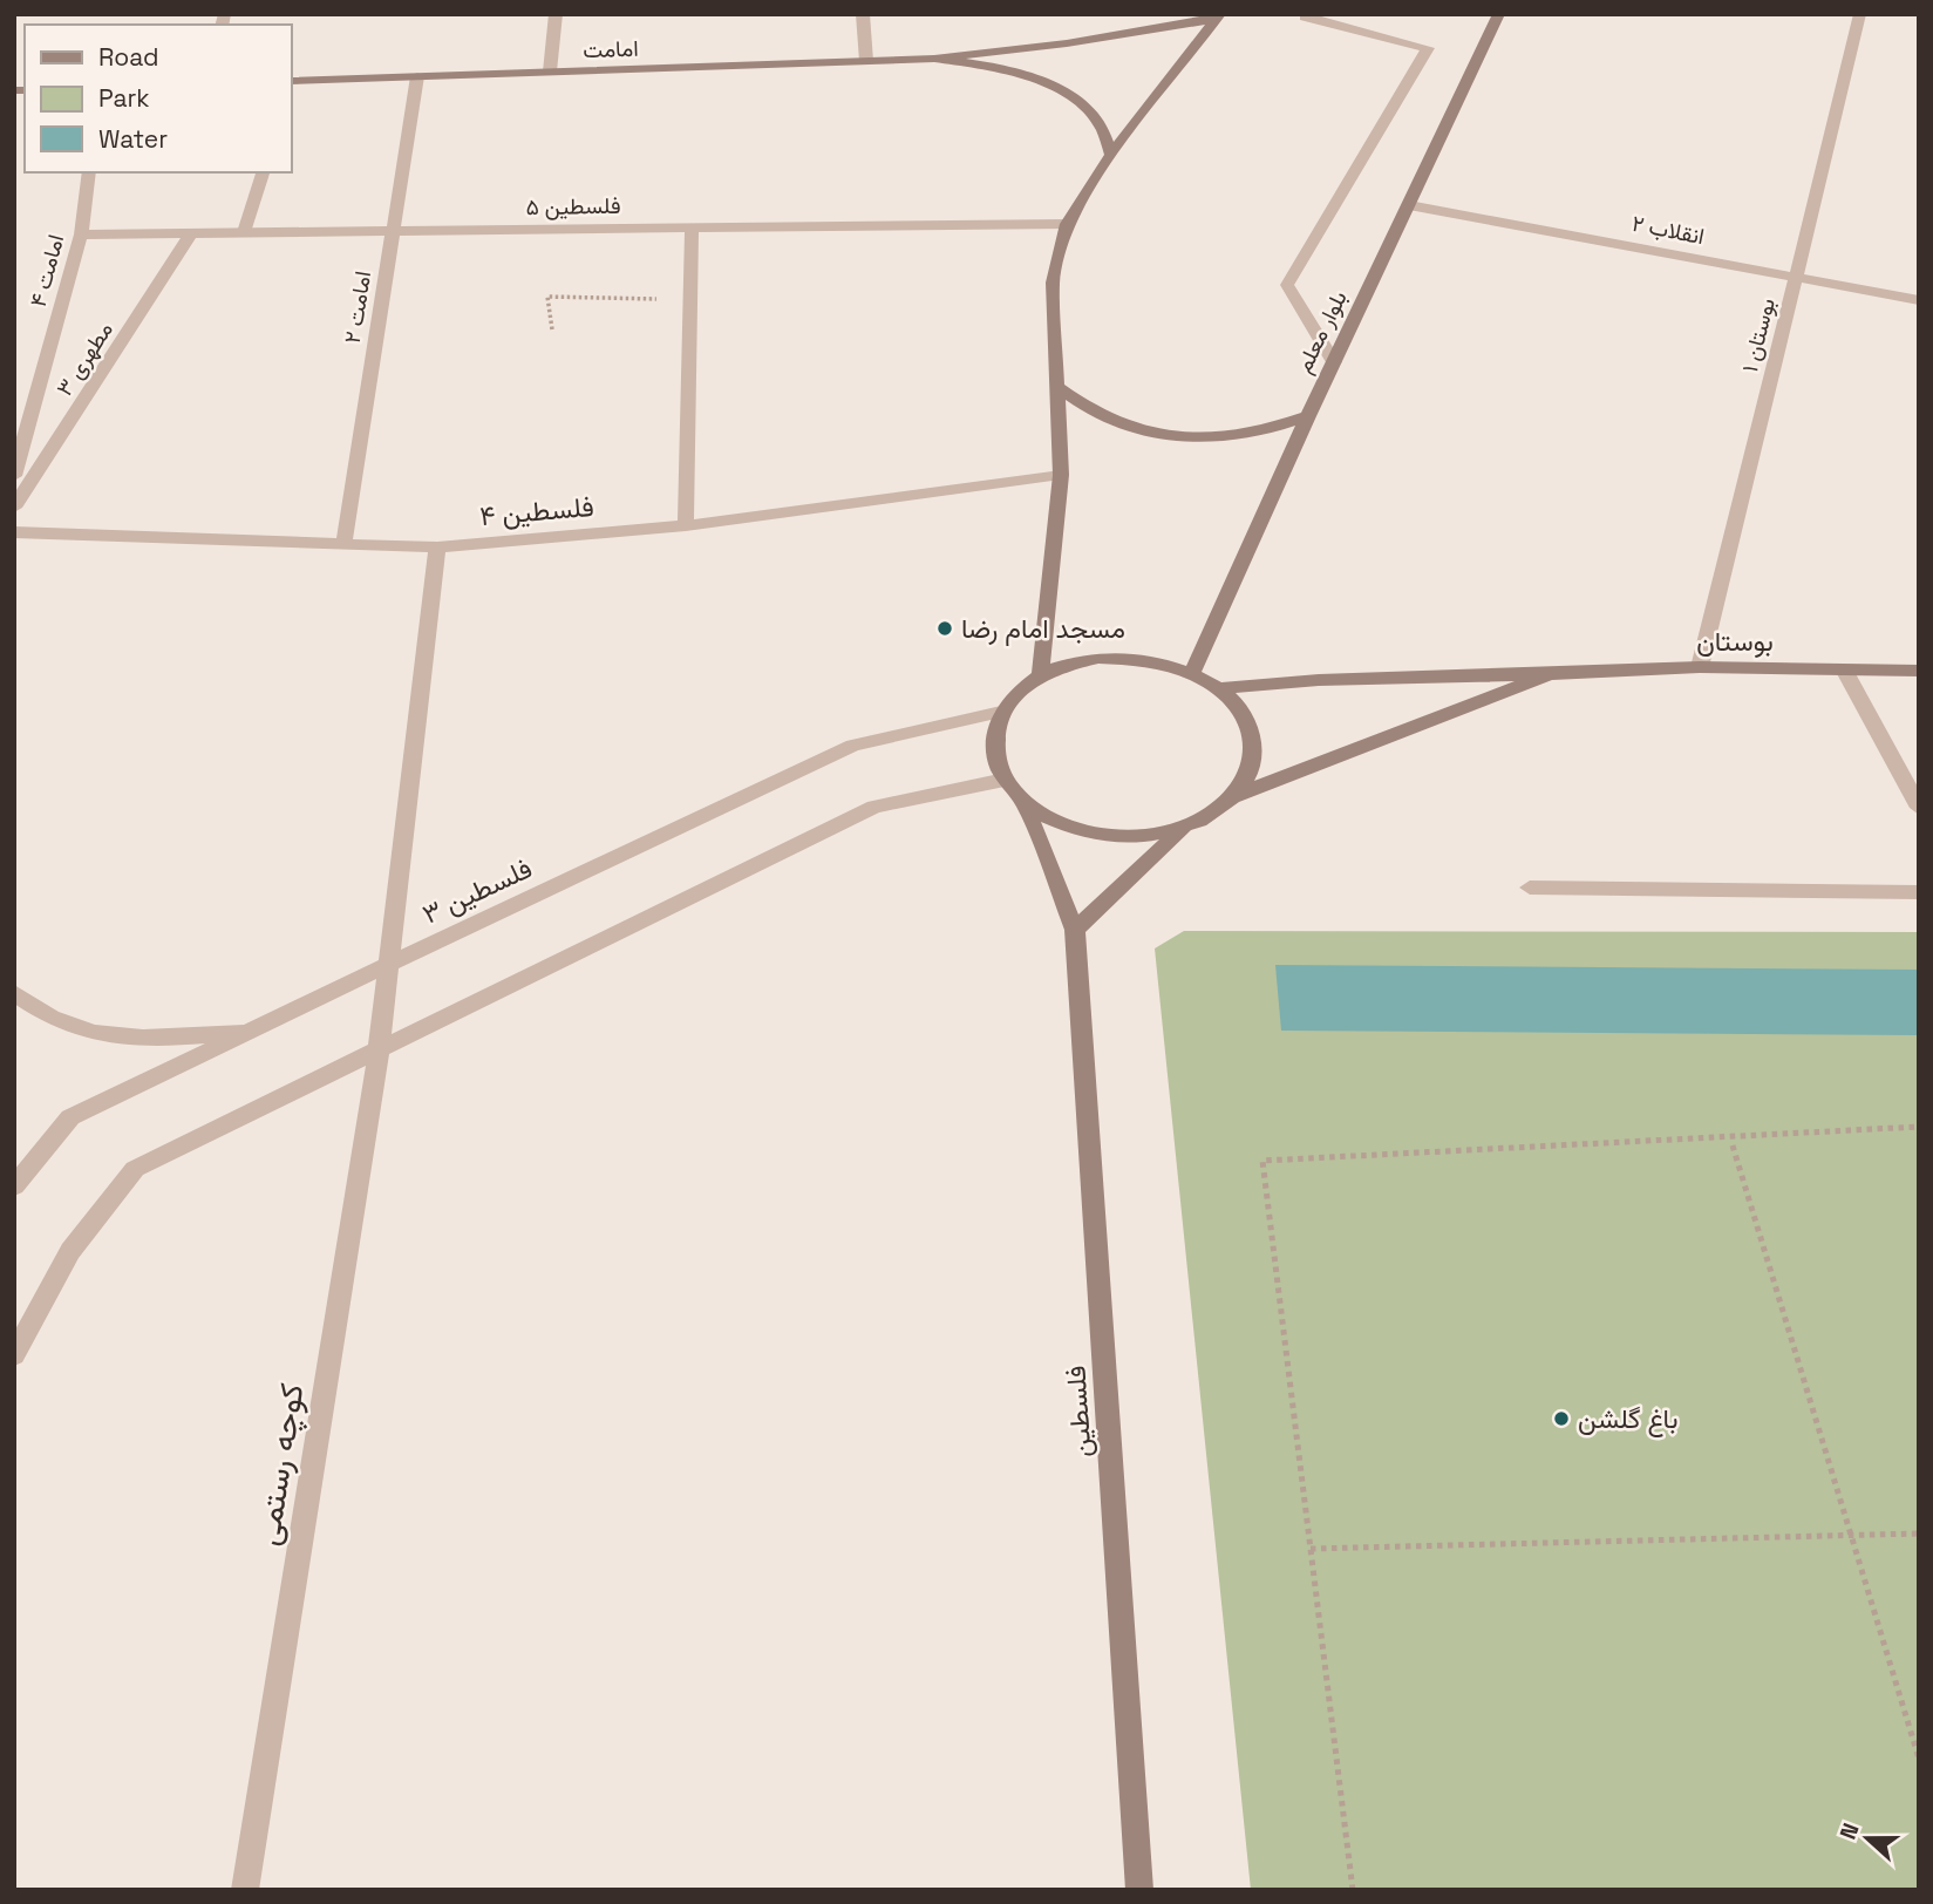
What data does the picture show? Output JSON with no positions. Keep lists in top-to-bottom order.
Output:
{
  "streets": {
    "street": [
      "امامت",
      "فلسطین ۵",
      "انقلاب ۲",
      "امامت ۴",
      "امامت ۲",
      "بلوار معلم",
      "بوستان ۱",
      "مطهری ۳",
      "فلسطین ۴",
      "بوستان",
      "فلسطین ۳",
      "فلسطین",
      "کوچه رستمی"
    ]
  },
  "crossings": [
    ["امامت", "امامت ۲"],
    ["فلسطین ۵", "امامت ۴"],
    ["فلسطین ۵", "امامت ۲"],
    ["فلسطین ۵", "مطهری ۳"],
    ["انقلاب ۲", "بلوار معلم"],
    ["انقلاب ۲", "بوستان ۱"],
    ["امامت ۲", "فلسطین ۴"],
    ["بلوار معلم", "بوستان"],
    ["بلوار معلم", "فلسطین ۳"],
    ["بوستان ۱", "بوستان"],
    ["فلسطین ۴", "کوچه رستمی"],
    ["بوستان", "فلسطین ۳"],
    ["فلسطین ۳", "کوچه رستمی"]
  ],
  "places": ["مسجد امام رضا", "باغ گلشن"],
  "legend": ["Road", "Park", "Water"],
  "north": "left"
}
